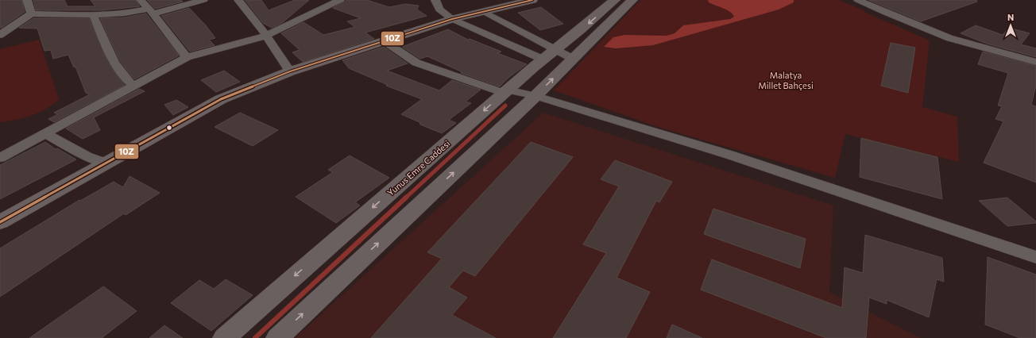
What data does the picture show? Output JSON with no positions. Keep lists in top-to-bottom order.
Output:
{
  "streets": {
    "main road": ["Yunus Emre Caddesi"]
  },
  "parks": ["Malatya Millet Bahçesi"],
  "lines": ["transit line 10Z"],
  "north": "top"
}
